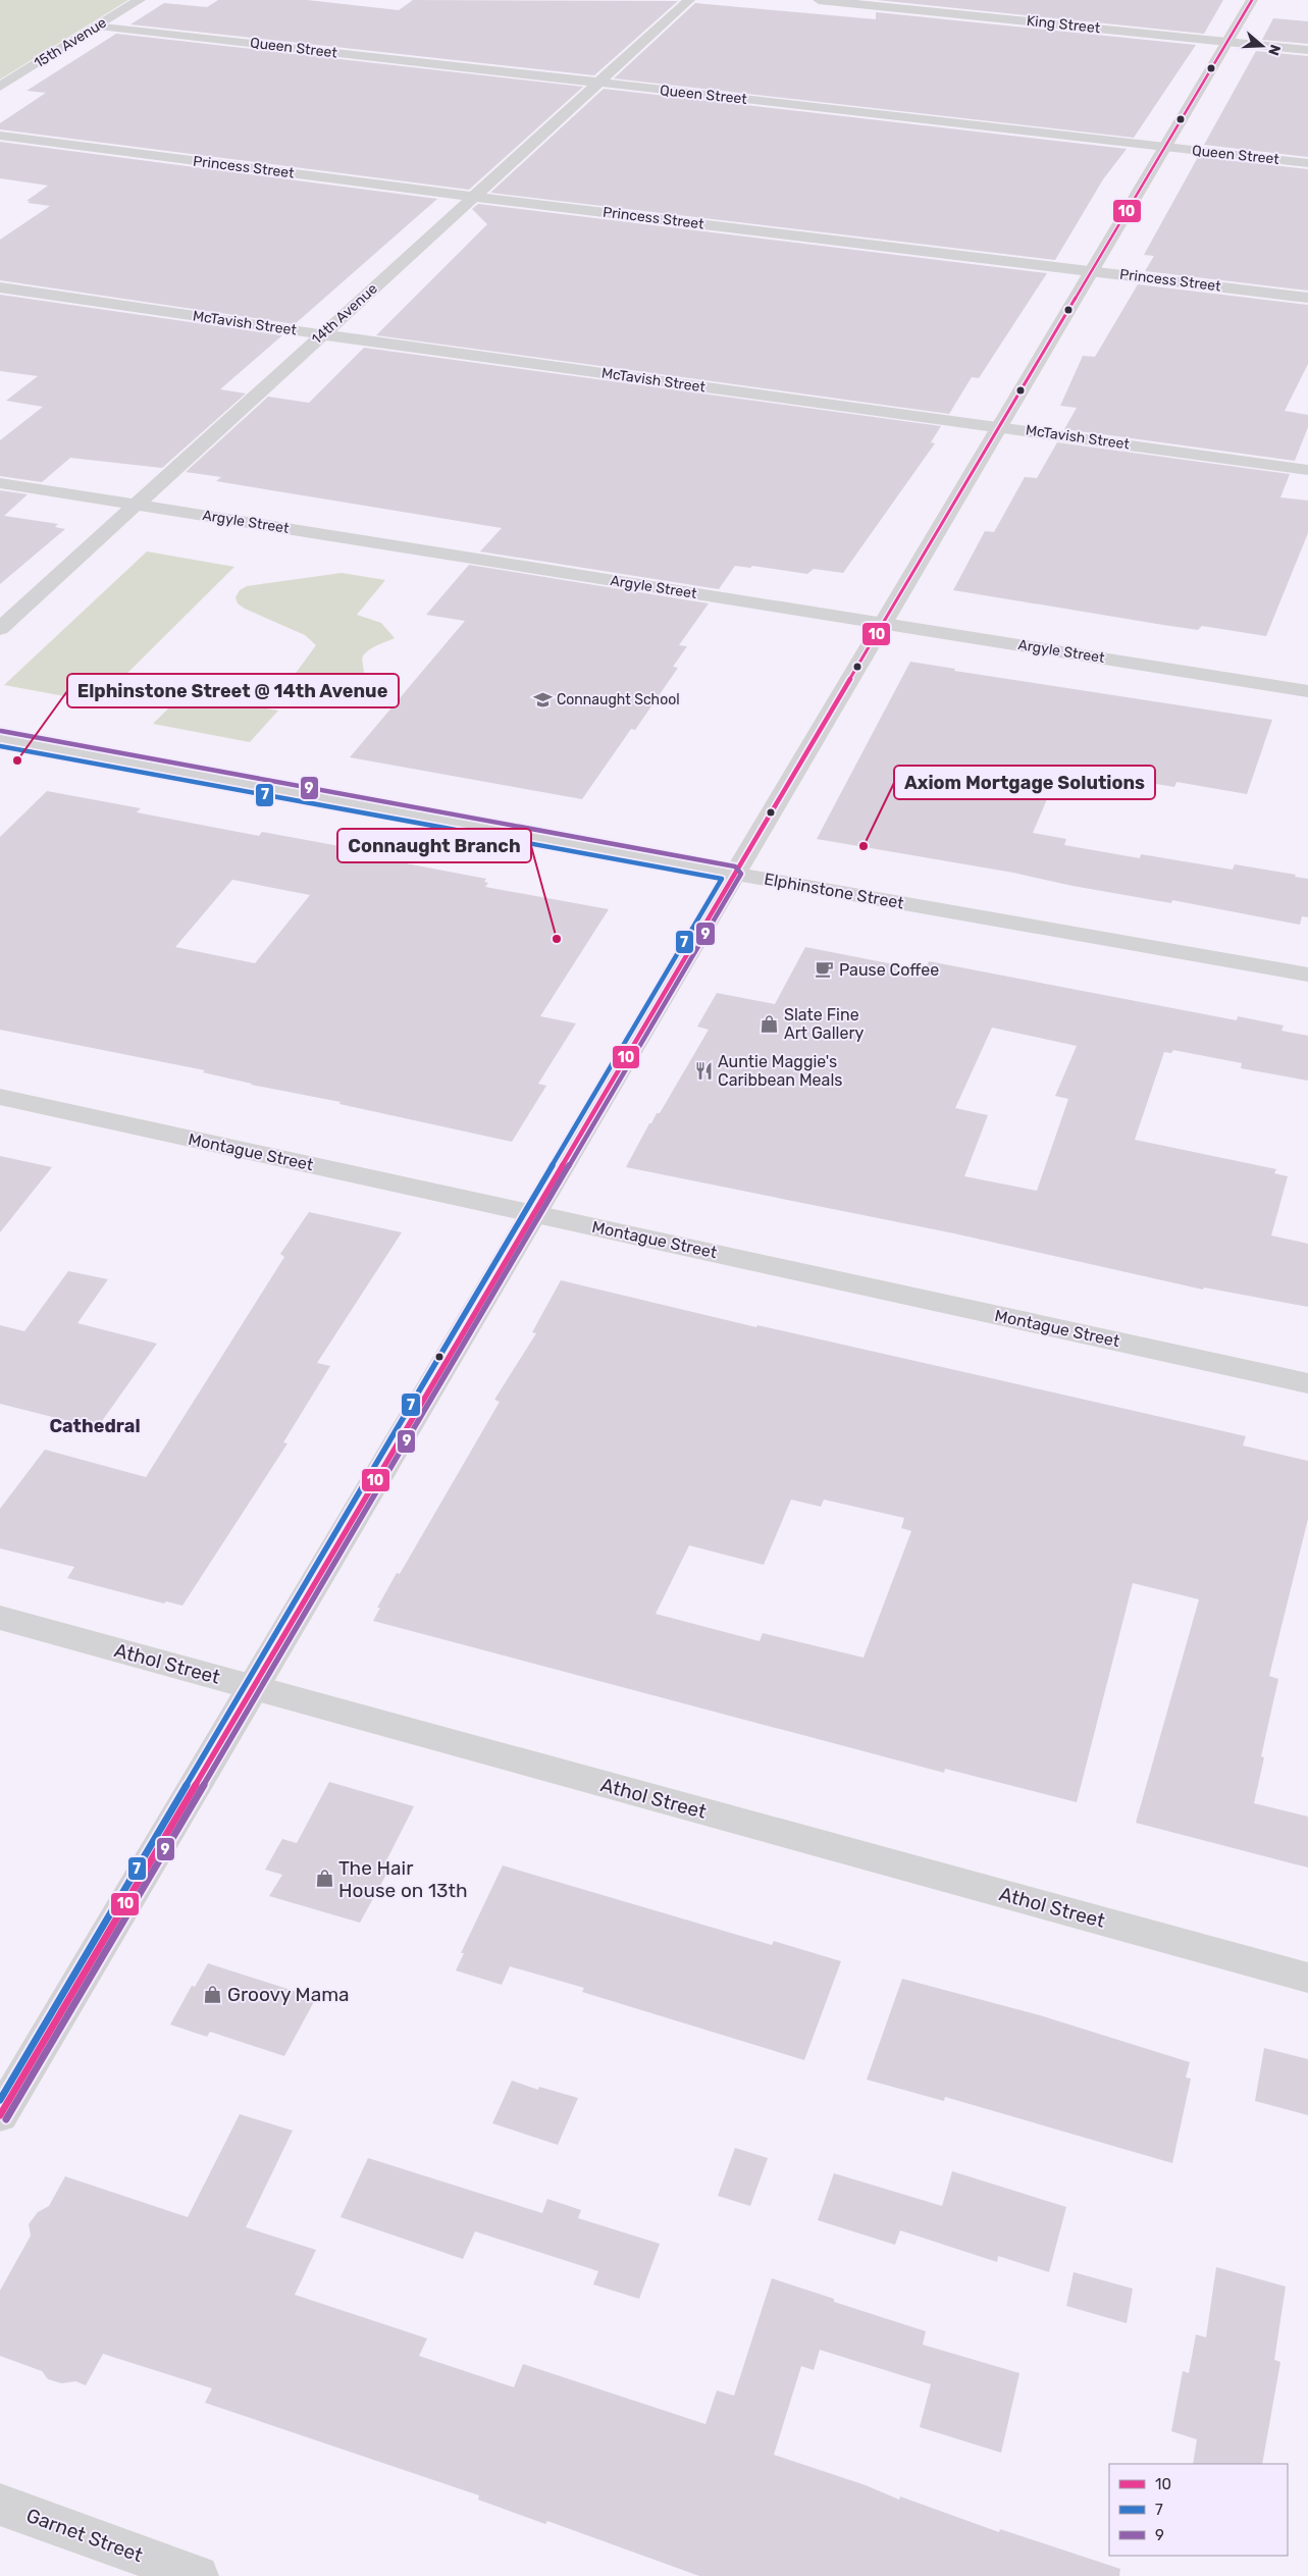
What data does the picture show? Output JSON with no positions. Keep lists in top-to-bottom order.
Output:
{
  "streets": {
    "street": [
      "King Street",
      "15th Avenue",
      "Queen Street",
      "Princess Street",
      "14th Avenue",
      "McTavish Street",
      "Argyle Street",
      "Elphinstone Street",
      "Montague Street",
      "Athol Street",
      "Garnet Street"
    ]
  },
  "crossings": [
    ["15th Avenue", "Queen Street"],
    ["Queen Street", "14th Avenue"],
    ["Princess Street", "14th Avenue"],
    ["14th Avenue", "McTavish Street"],
    ["14th Avenue", "Argyle Street"]
  ],
  "districts": ["Cathedral"],
  "places": {
    "school or university": ["Connaught School"],
    "other": ["Elphinstone Street @ 14th Avenue", "Axiom Mortgage Solutions", "Connaught Branch"],
    "cafe": ["Pause Coffee"],
    "shop": ["Slate Fine Art Gallery", "The Hair House on 13th", "Groovy Mama"],
    "restaurant": ["Auntie Maggie's Caribbean Meals"]
  },
  "lines": ["transit line 10", "transit line 9", "transit line 7"],
  "legend": ["10", "7", "9"],
  "north": "right"
}
